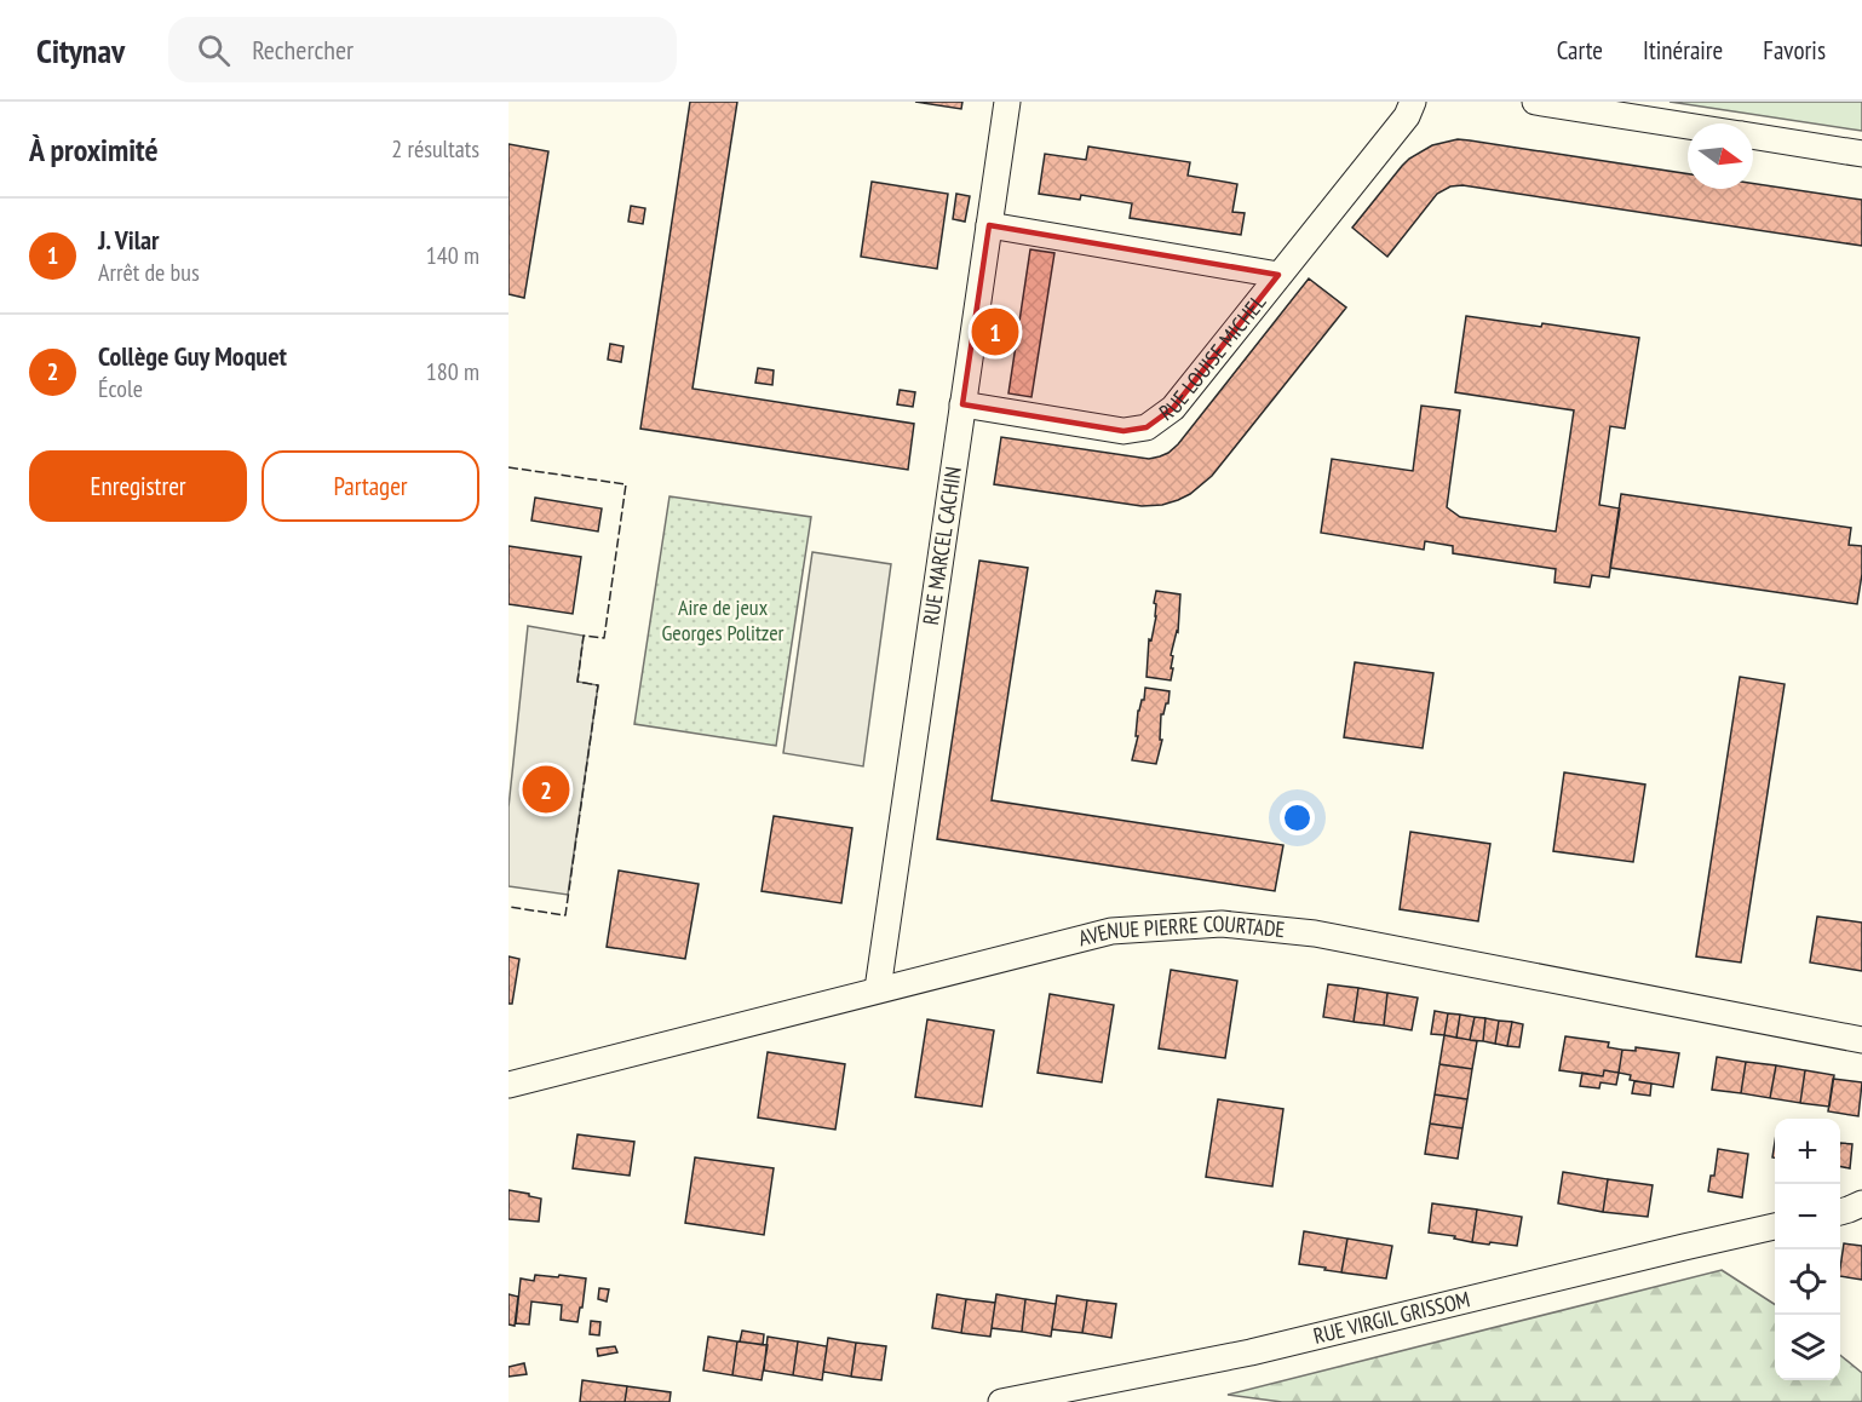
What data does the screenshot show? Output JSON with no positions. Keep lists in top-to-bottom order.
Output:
{
  "streets": {
    "street": [
      "RUE LOUISE MICHEL",
      "RUE MARCEL CACHIN",
      "AVENUE PIERRE COURTADE",
      "RUE VIRGIL GRISSOM"
    ]
  },
  "crossings": [
    ["RUE LOUISE MICHEL", "RUE MARCEL CACHIN"],
    ["RUE MARCEL CACHIN", "AVENUE PIERRE COURTADE"]
  ],
  "parks": ["Aire de jeux Georges Politzer"],
  "north": "right",
  "page": {
    "header": "Citynav",
    "search": "Rechercher",
    "nav": ["Carte", "Itinéraire", "Favoris"],
    "heading": ["À proximité", "2 résultats"],
    "list": [
      {
        "mark": "1",
        "name": "J. Vilar",
        "note": "Arrêt de bus",
        "value": "140 m"
      },
      {
        "mark": "2",
        "name": "Collège Guy Moquet",
        "note": "École",
        "value": "180 m"
      }
    ],
    "pins": ["1", "2"],
    "buttons": ["Enregistrer", "Partager"],
    "map_buttons": ["+", "−"]
  }
}
